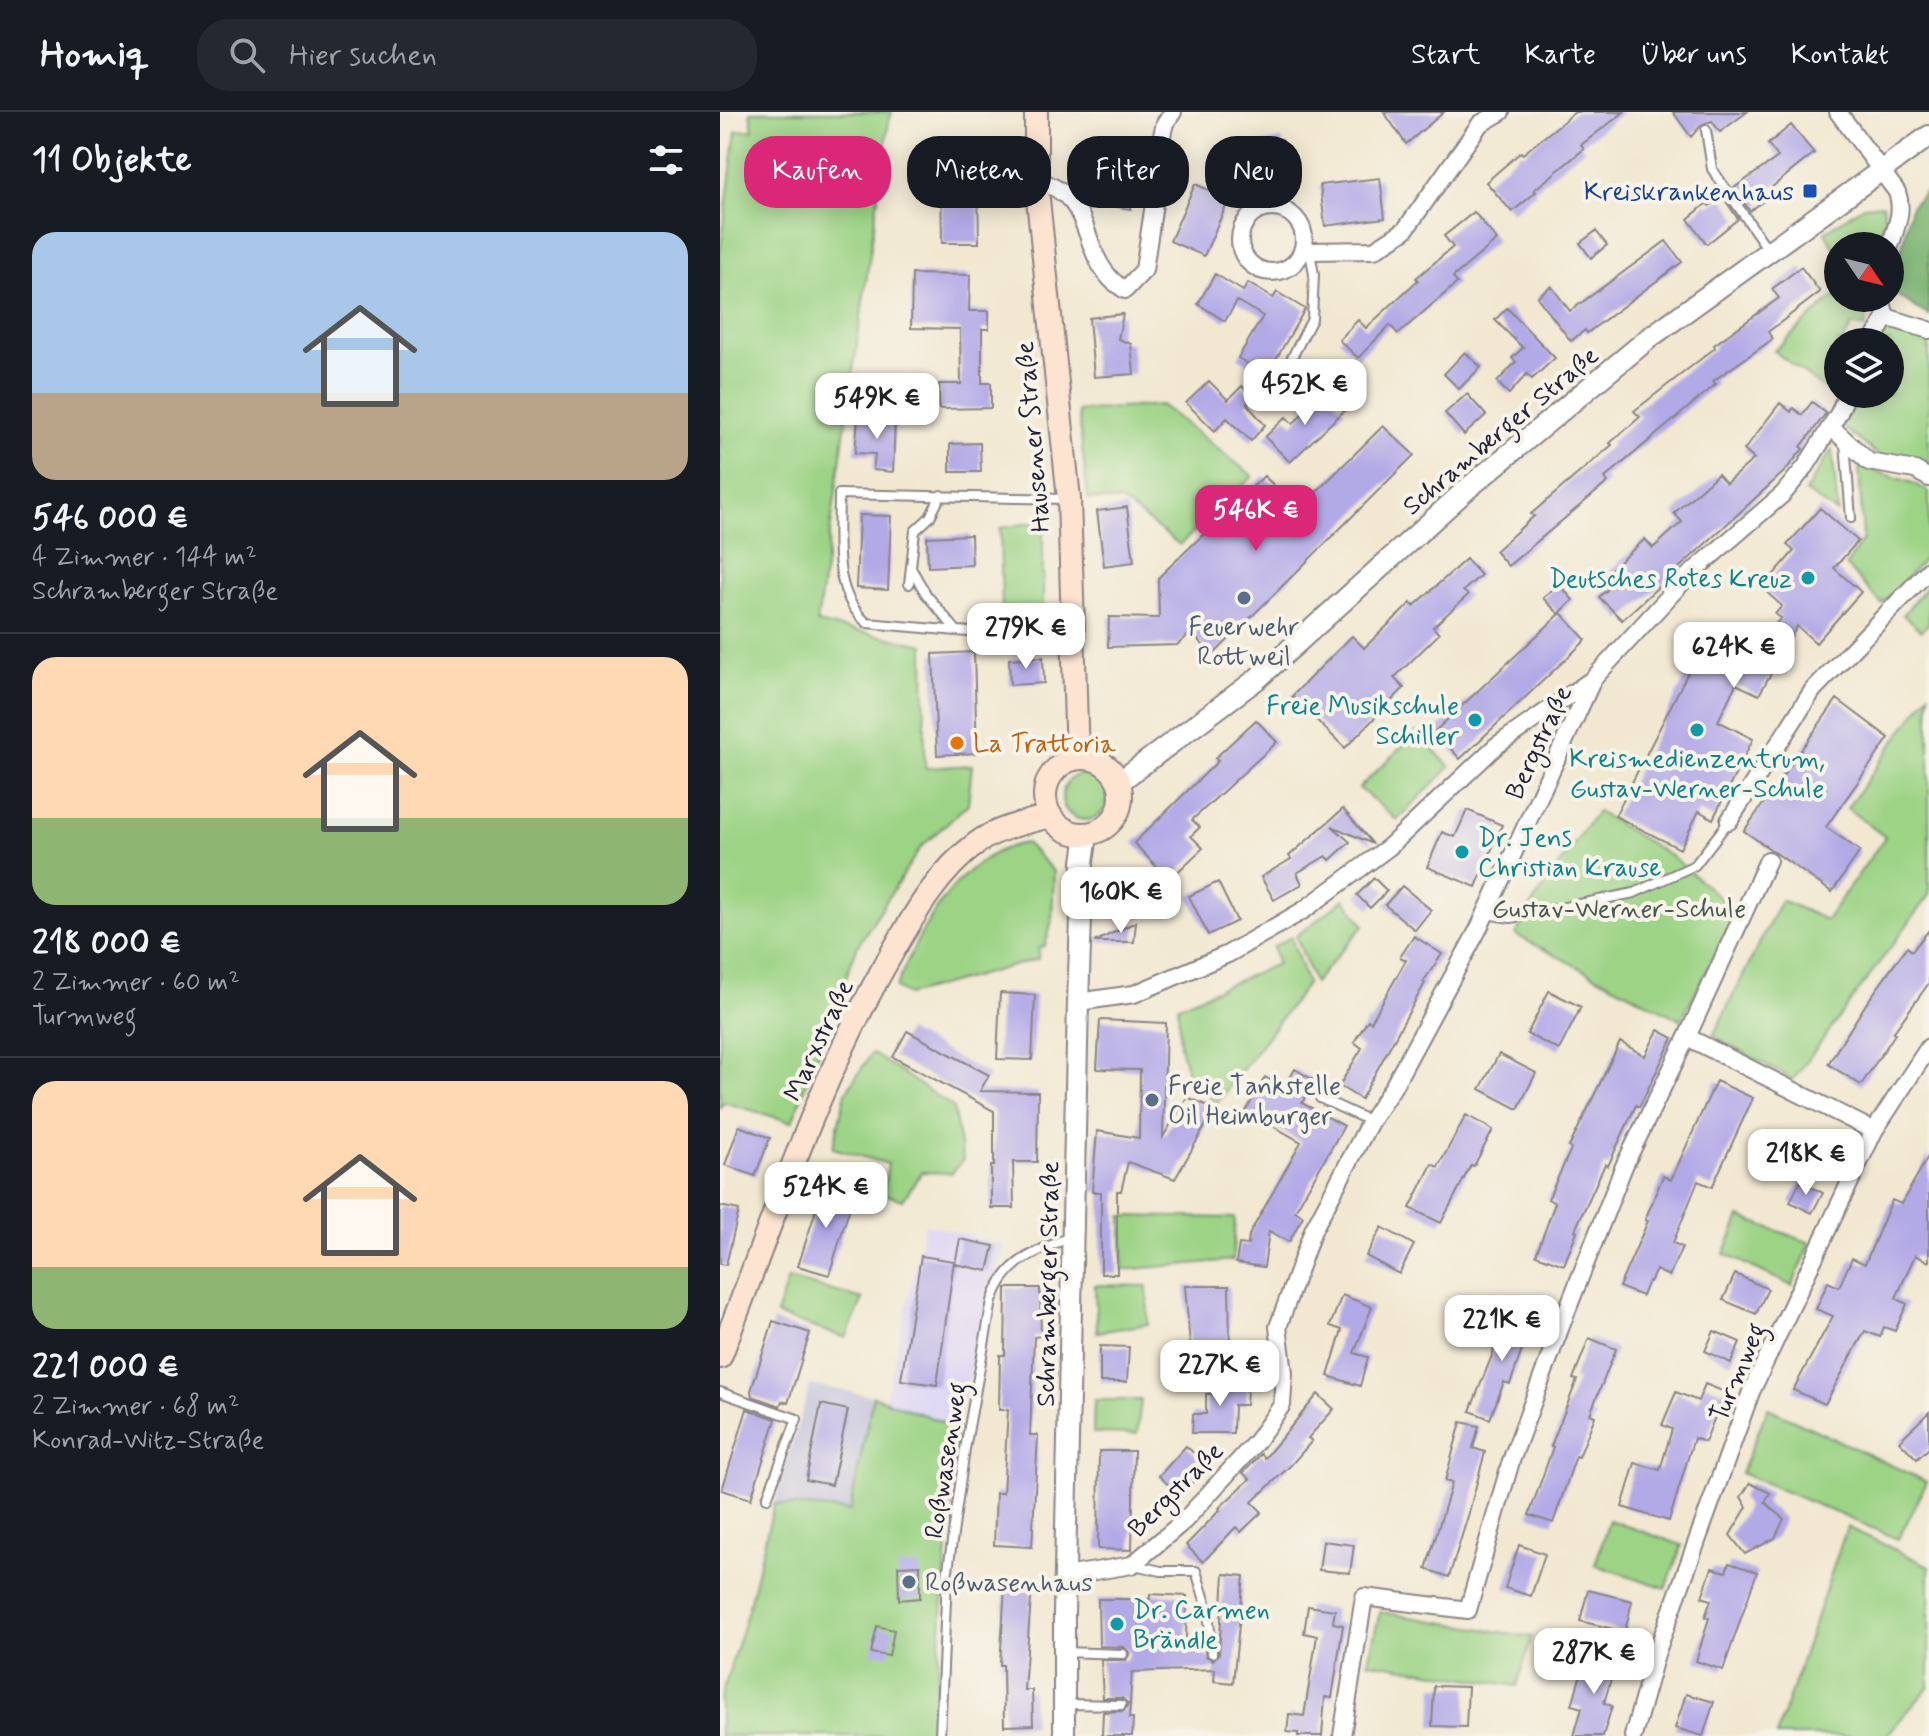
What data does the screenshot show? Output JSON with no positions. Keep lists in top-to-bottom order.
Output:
{
  "streets": {
    "main road": ["Hausener Straße", "Marxstraße"],
    "street": ["Schramberger Straße", "Bergstraße", "Turmweg"],
    "lane": ["Roßwasenweg"]
  },
  "crossings": [
    ["Schramberger Straße", "Hausener Straße"],
    ["Schramberger Straße", "Bergstraße"],
    ["Schramberger Straße", "Marxstraße"],
    ["Schramberger Straße", "Roßwasenweg"],
    ["Hausener Straße", "Marxstraße"]
  ],
  "parks": ["Gustav-Werner-Schule"],
  "places": {
    "transit": ["Kreiskrankenhaus"],
    "other": [
      "Deutsches Rotes Kreuz",
      "Feuerwehr Rottweil",
      "Freie Musikschule Schiller",
      "Kreismedienzentrum, Gustav-Werner-Schule",
      "La Trattoria",
      "Dr. Jens Christian Krause",
      "Freie Tankstelle Oil Heimburger",
      "Roßwasenhaus",
      "Dr. Carmen Brändle"
    ]
  },
  "north": "bottom right",
  "page": {
    "header": "Homiq",
    "search": "Hier suchen",
    "nav": [
      "Start",
      "Karte",
      "Über uns",
      "Kontakt"
    ],
    "heading": "11 Objekte",
    "chip": [
      "Kaufen",
      "Mieten",
      "Filter",
      "Neu"
    ],
    "list": [
      {
        "name": "546 000 €",
        "note": "4 Zimmer · 144 m² · Schramberger Straße"
      },
      {
        "name": "218 000 €",
        "note": "2 Zimmer · 60 m² · Turmweg"
      },
      {
        "name": "221 000 €",
        "note": "2 Zimmer · 68 m² · Konrad-Witz-Straße"
      }
    ],
    "price": [
      "452K €",
      "549K €",
      "546K €",
      "279K €",
      "624K €",
      "160K €",
      "218K €",
      "524K €",
      "221K €",
      "227K €",
      "287K €"
    ]
  }
}
